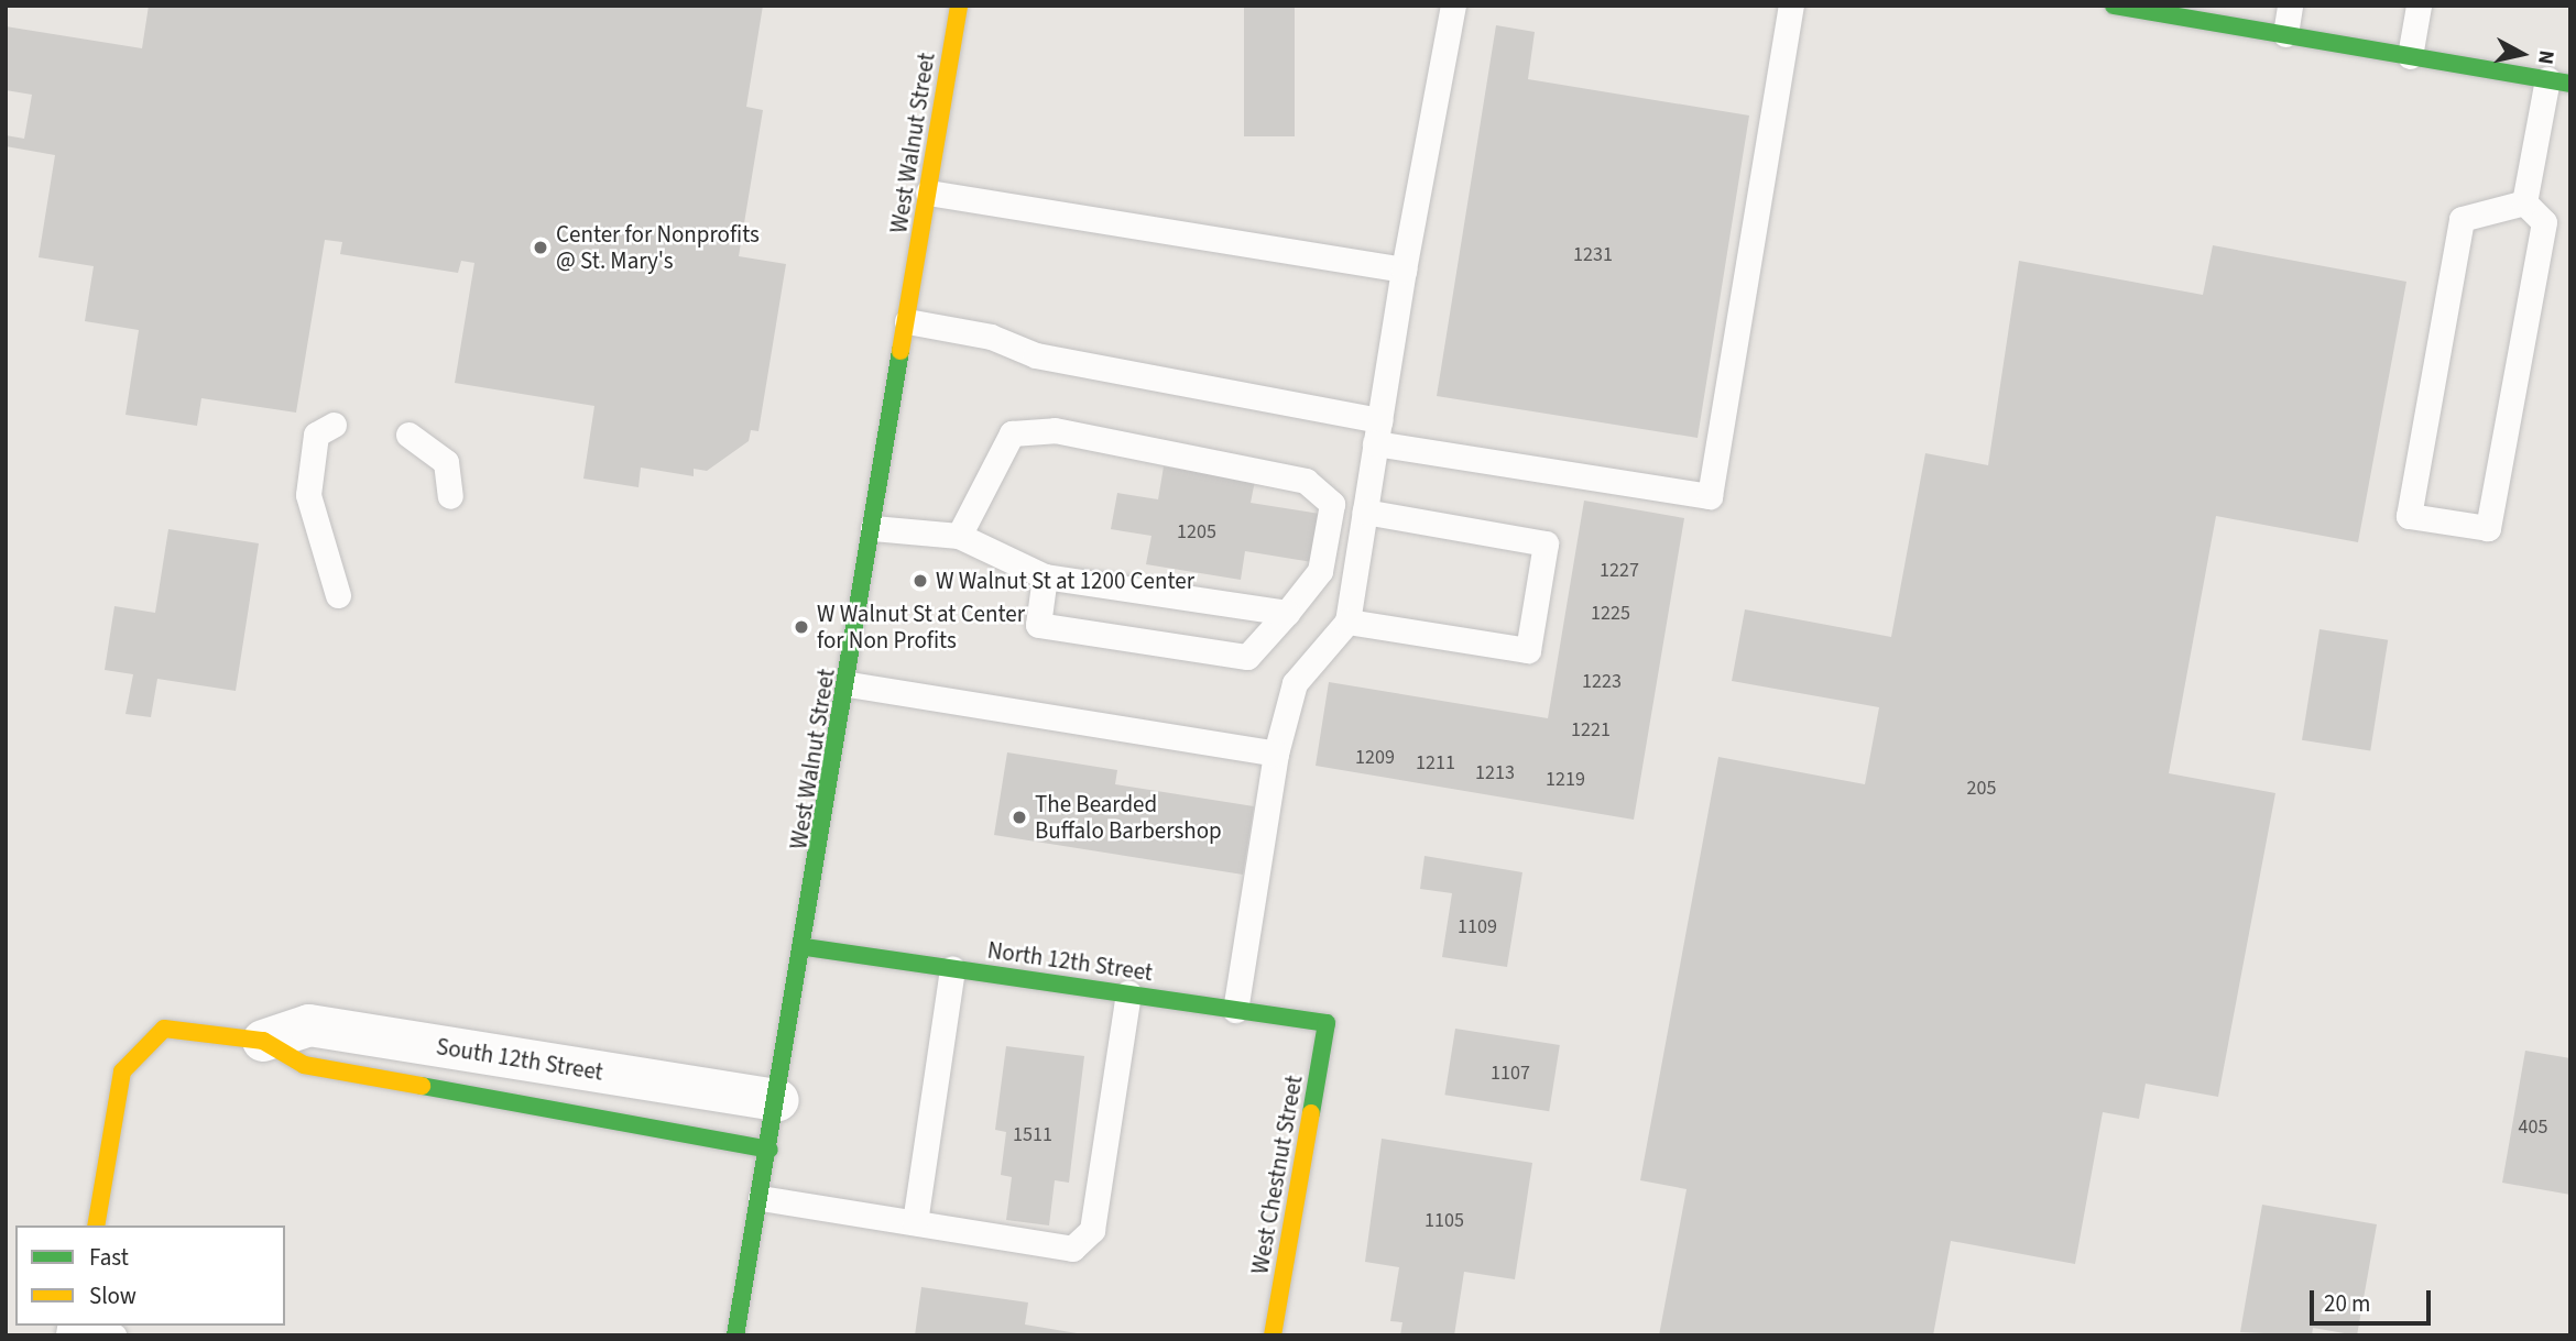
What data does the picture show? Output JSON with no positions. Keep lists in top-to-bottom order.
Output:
{
  "streets": {
    "main road": [
      "West Walnut Street",
      "North 12th Street",
      "South 12th Street",
      "West Chestnut Street"
    ]
  },
  "crossings": [
    ["West Walnut Street", "North 12th Street"],
    ["West Walnut Street", "South 12th Street"],
    ["North 12th Street", "West Chestnut Street"]
  ],
  "places": [
    "Center for Nonprofits @ St. Mary's",
    "W Walnut St at 1200 Center",
    "W Walnut St at Center for Non Profits",
    "The Bearded Buffalo Barbershop"
  ],
  "house_numbers": [
    "1231",
    "1205",
    "1227",
    "1225",
    "1223",
    "1221",
    "1209",
    "1211",
    "1213",
    "1219",
    "205",
    "1109",
    "1107",
    "405",
    "1511",
    "1105"
  ],
  "legend": ["Fast", "Slow"],
  "scale_bar": "20 m",
  "north": "right"
}
